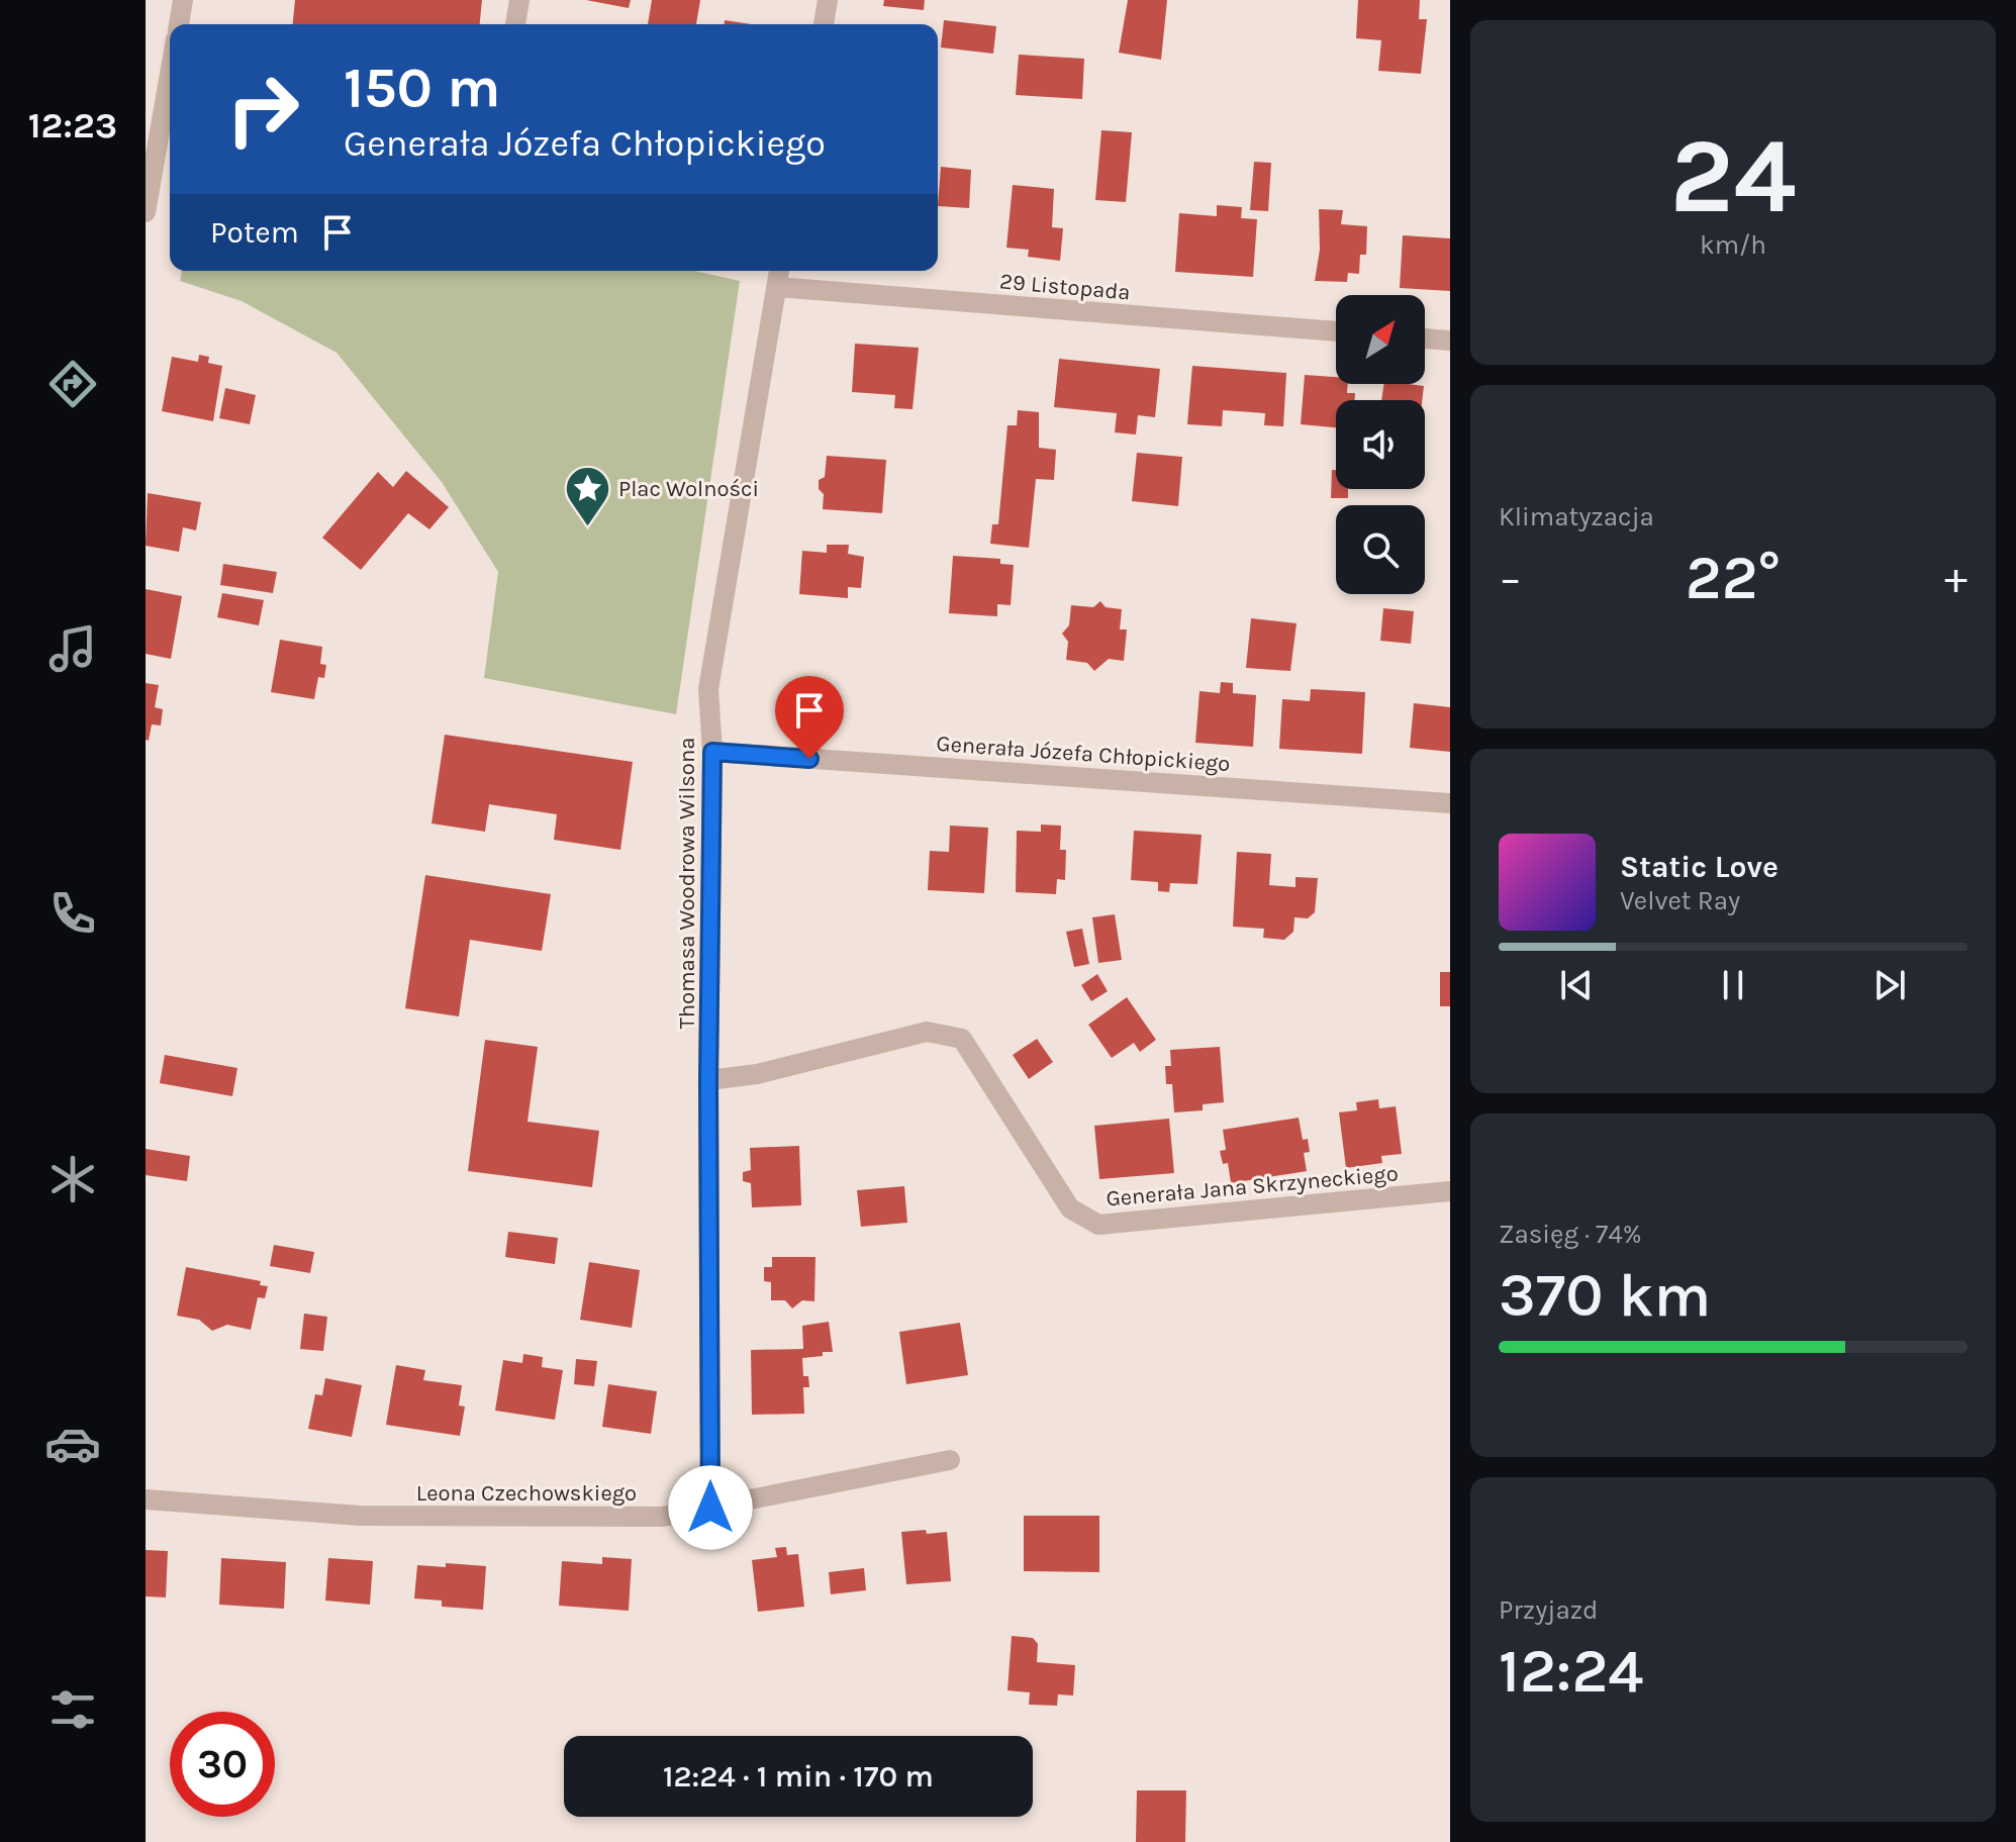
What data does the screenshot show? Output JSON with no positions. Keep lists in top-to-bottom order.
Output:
{
  "streets": {
    "street": [
      "29 Listopada",
      "Generała Józefa Chłopickiego",
      "Thomasa Woodrowa Wilsona",
      "Generała Jana Skrzyneckiego",
      "Leona Czechowskiego"
    ]
  },
  "crossings": [
    ["29 Listopada", "Thomasa Woodrowa Wilsona"],
    ["Generała Józefa Chłopickiego", "Thomasa Woodrowa Wilsona"],
    ["Thomasa Woodrowa Wilsona", "Generała Jana Skrzyneckiego"],
    ["Thomasa Woodrowa Wilsona", "Leona Czechowskiego"]
  ],
  "places": {
    "place": ["Plac Wolności"]
  },
  "north": "top right",
  "page": {
    "tabs": "12:23",
    "tile": [
      ["24", "km/h"],
      "Klimatyzacja",
      ["Zasięg · 74%", "370 km"],
      ["Przyjazd", "12:24"]
    ],
    "turn": ["150 m", "Generała Józefa Chłopickiego"],
    "then": "Potem",
    "heat": ["−", "22°", "+"],
    "song": ["Static Love", "Velvet Ray"],
    "limit": "30",
    "trip": "12:24 · 1 min · 170 m"
  }
}
